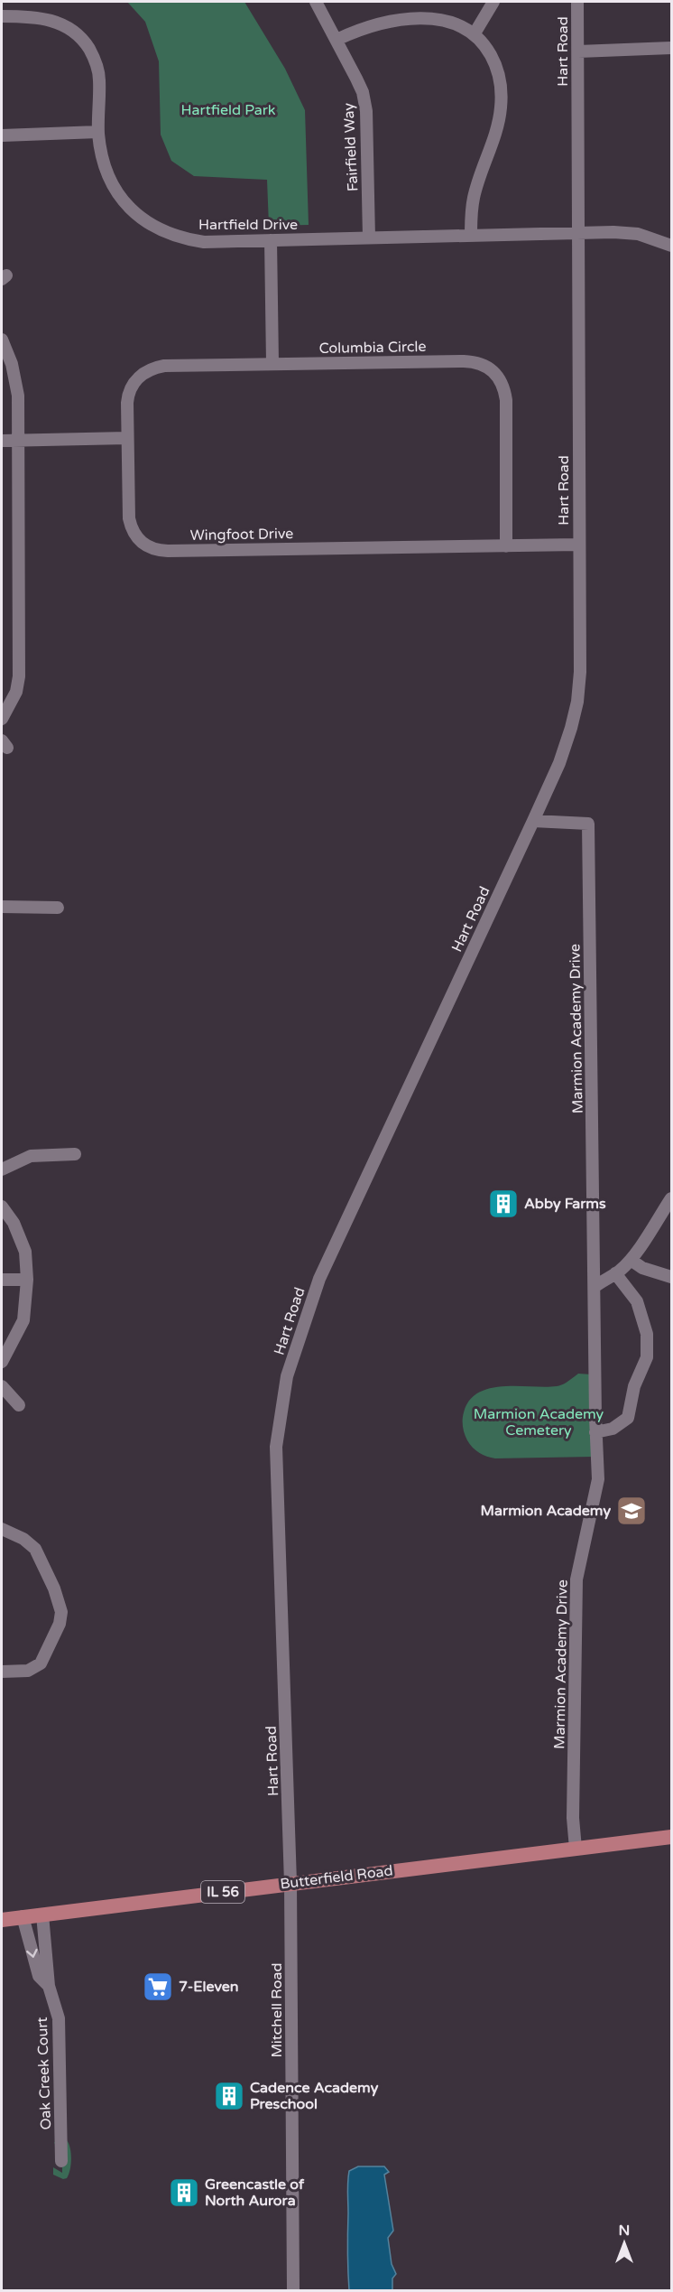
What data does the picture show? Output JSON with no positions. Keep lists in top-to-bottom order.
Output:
{
  "streets": {
    "main road": ["Butterfield Road", "IL 56"],
    "street": [
      "Hart Road",
      "Fairfield Way",
      "Hartfield Drive",
      "Columbia Circle",
      "Wingfoot Drive",
      "Marmion Academy Drive",
      "Mitchell Road",
      "Oak Creek Court"
    ]
  },
  "crossings": [
    ["Hart Road", "Hartfield Drive"],
    ["Hart Road", "Wingfoot Drive"],
    ["Hart Road", "Marmion Academy Drive"],
    ["Hart Road", "Mitchell Road"],
    ["Fairfield Way", "Hartfield Drive"],
    ["Columbia Circle", "Wingfoot Drive"],
    ["Marmion Academy Drive", "Butterfield Road"],
    ["Butterfield Road", "Mitchell Road"],
    ["Butterfield Road", "Oak Creek Court"]
  ],
  "parks": ["Hartfield Park", "Marmion Academy Cemetery"],
  "places": {
    "building": ["Abby Farms", "Cadence Academy Preschool", "Greencastle of North Aurora"],
    "school or university": ["Marmion Academy"],
    "supermarket": ["7-Eleven"]
  },
  "north": "top"
}
